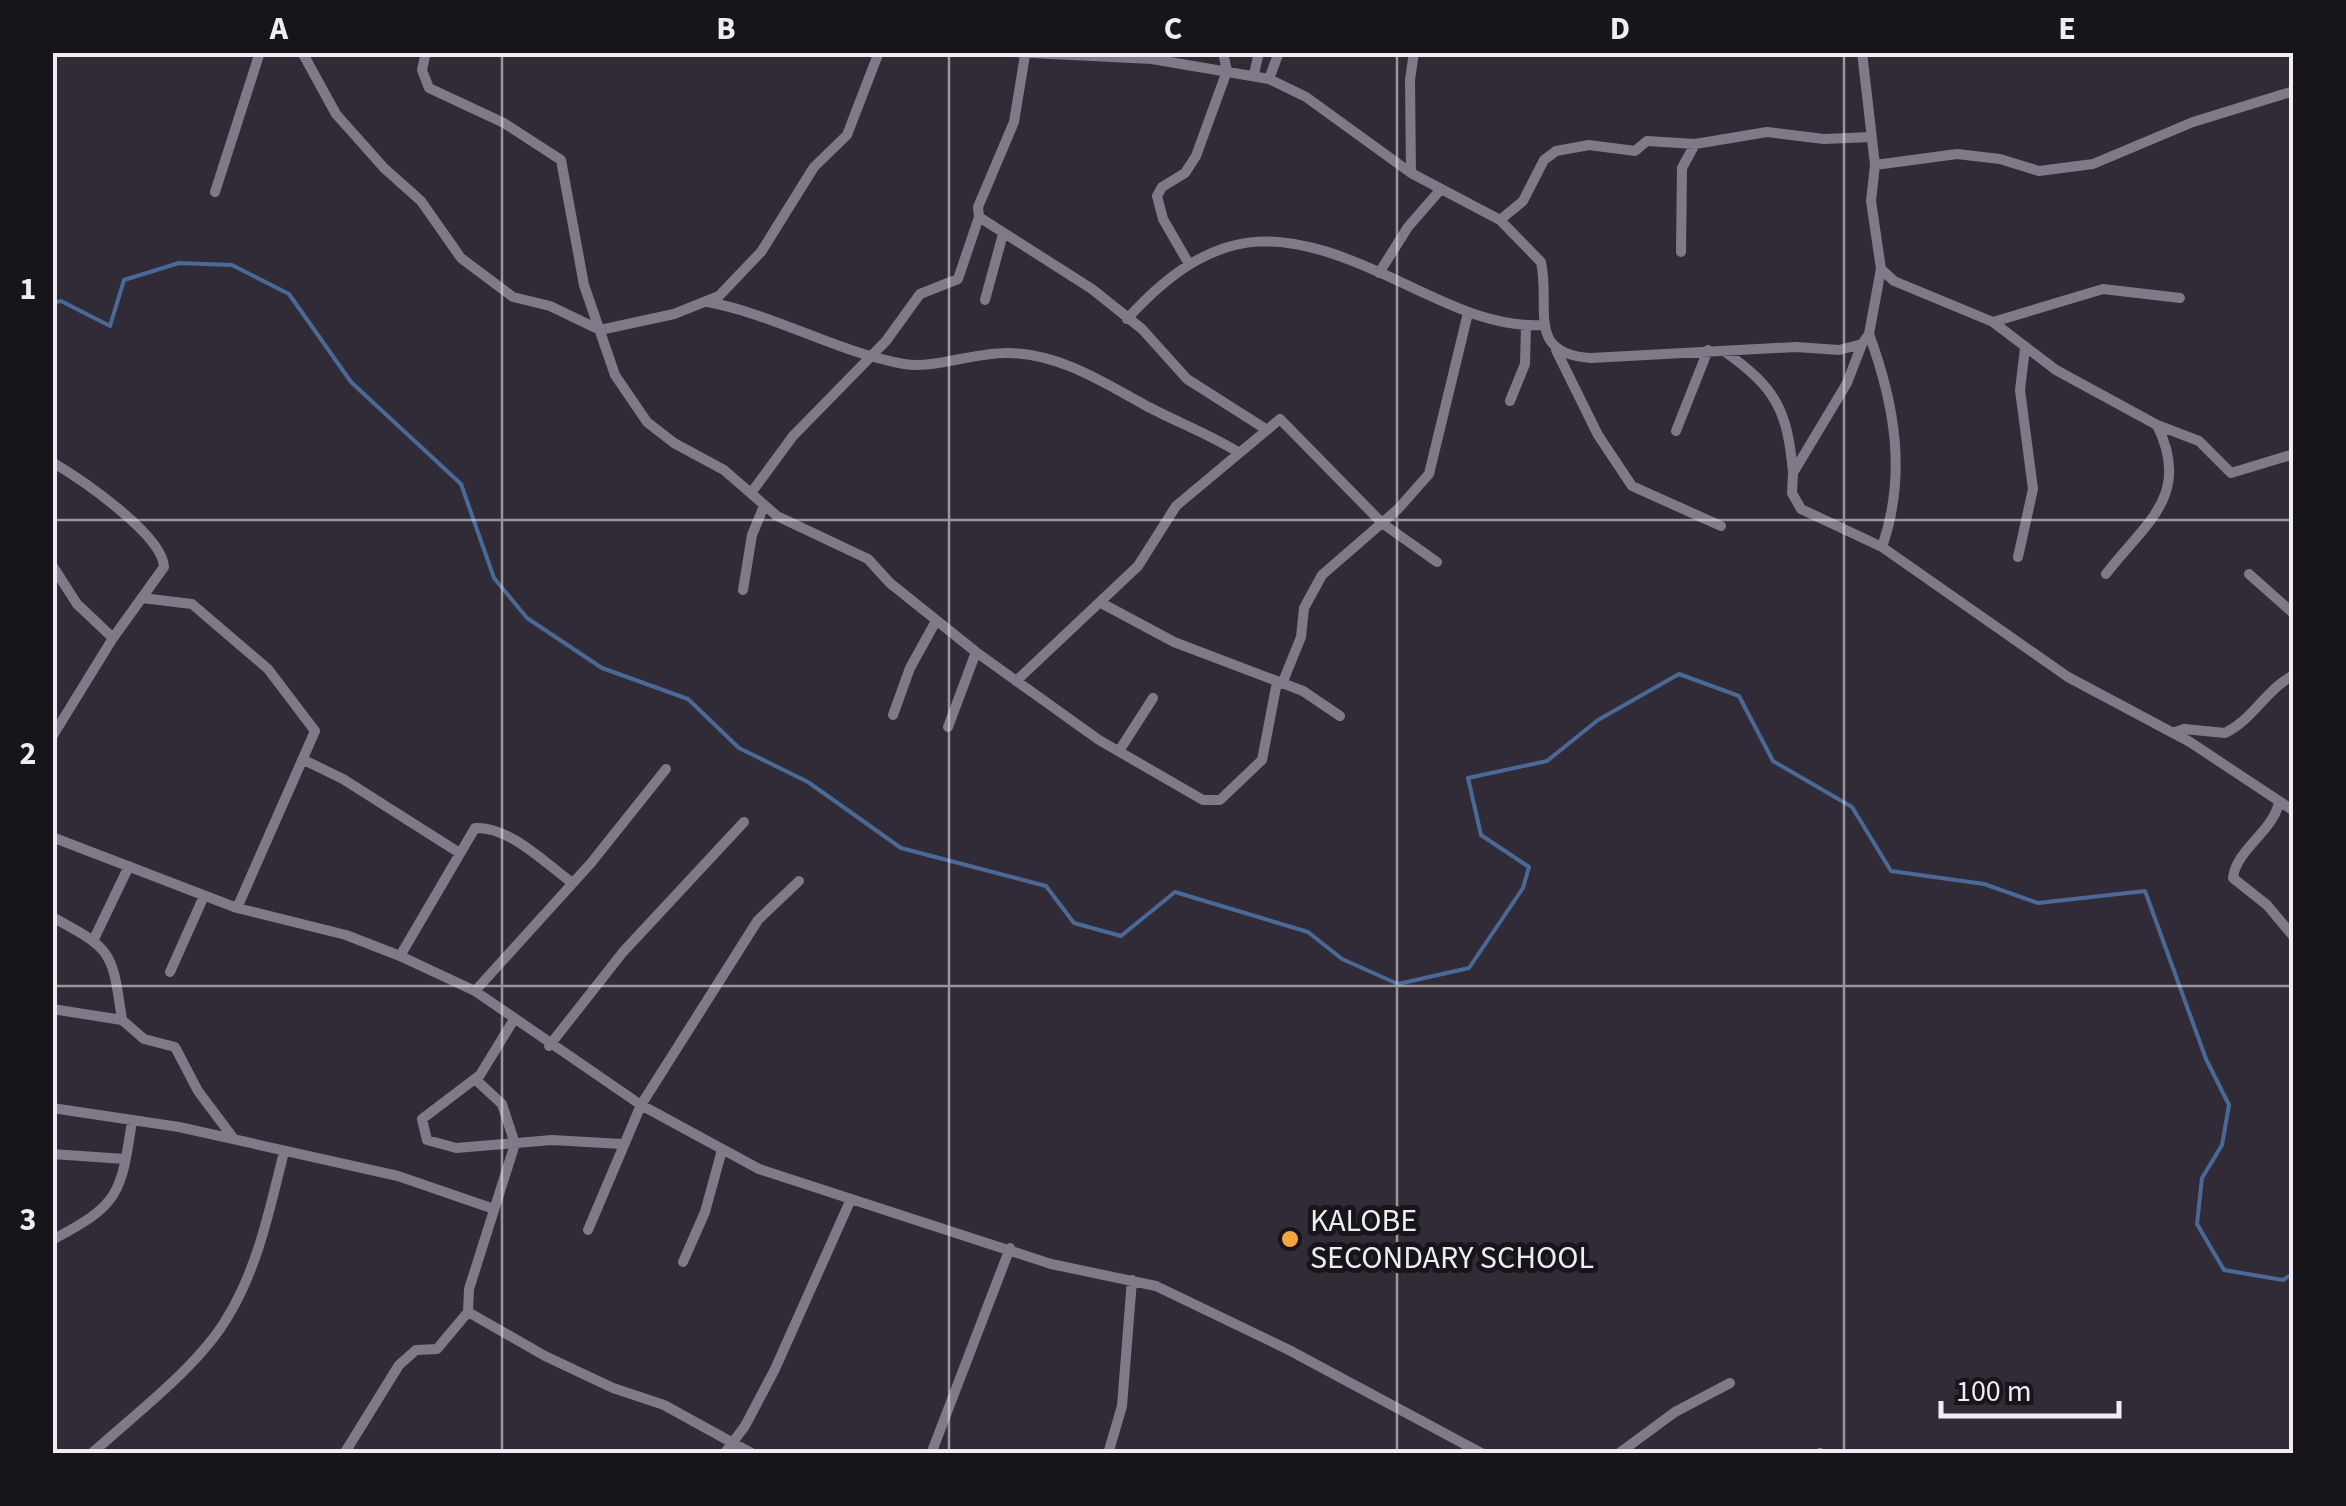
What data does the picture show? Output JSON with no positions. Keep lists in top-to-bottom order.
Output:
{
  "places": ["KALOBE SECONDARY SCHOOL"],
  "scale_bar": "100 m",
  "grid": {
    "columns": [
      "A",
      "B",
      "C",
      "D",
      "E"
    ],
    "rows": ["1", "2", "3"]
  }
}
